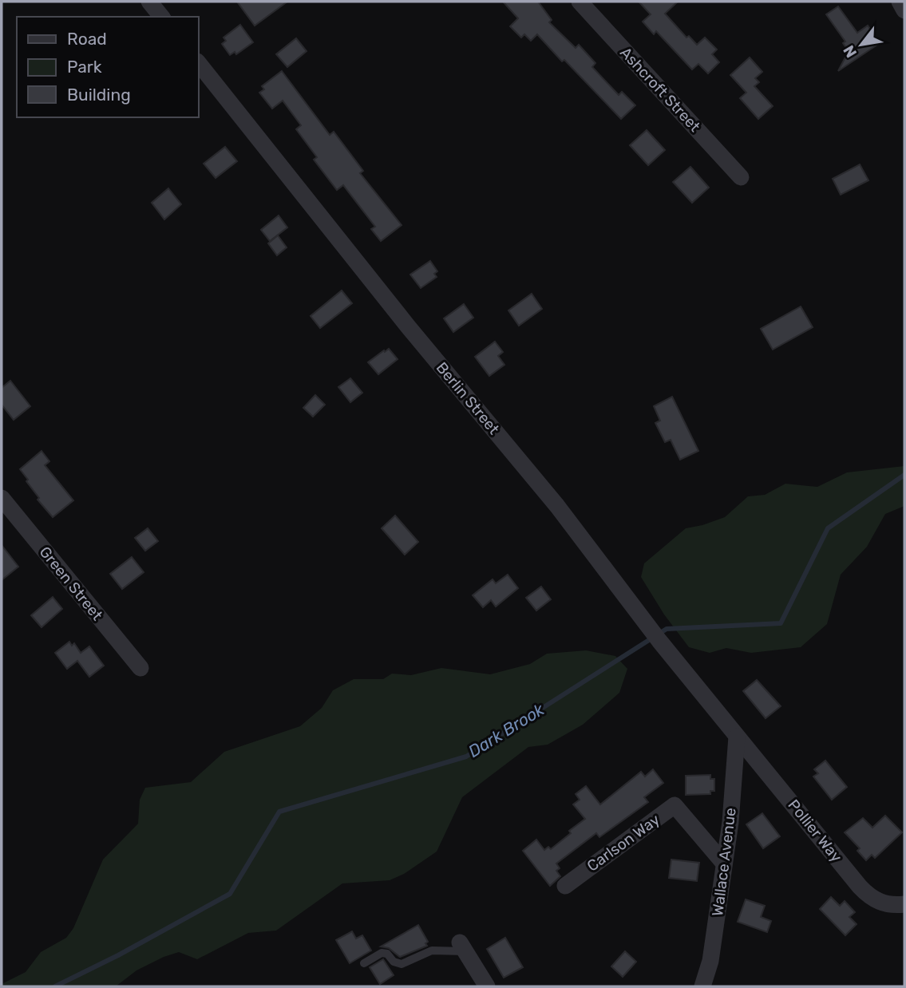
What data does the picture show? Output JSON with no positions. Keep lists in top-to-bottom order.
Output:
{
  "streets": {
    "street": [
      "Ashcroft Street",
      "Berlin Street",
      "Green Street",
      "Pollier Way",
      "Carlson Way",
      "Wallace Avenue"
    ]
  },
  "crossings": [
    ["Berlin Street", "Pollier Way"],
    ["Berlin Street", "Wallace Avenue"],
    ["Pollier Way", "Wallace Avenue"],
    ["Carlson Way", "Wallace Avenue"]
  ],
  "water": ["Dark Brook"],
  "legend": ["Road", "Park", "Building"],
  "north": "bottom left"
}
